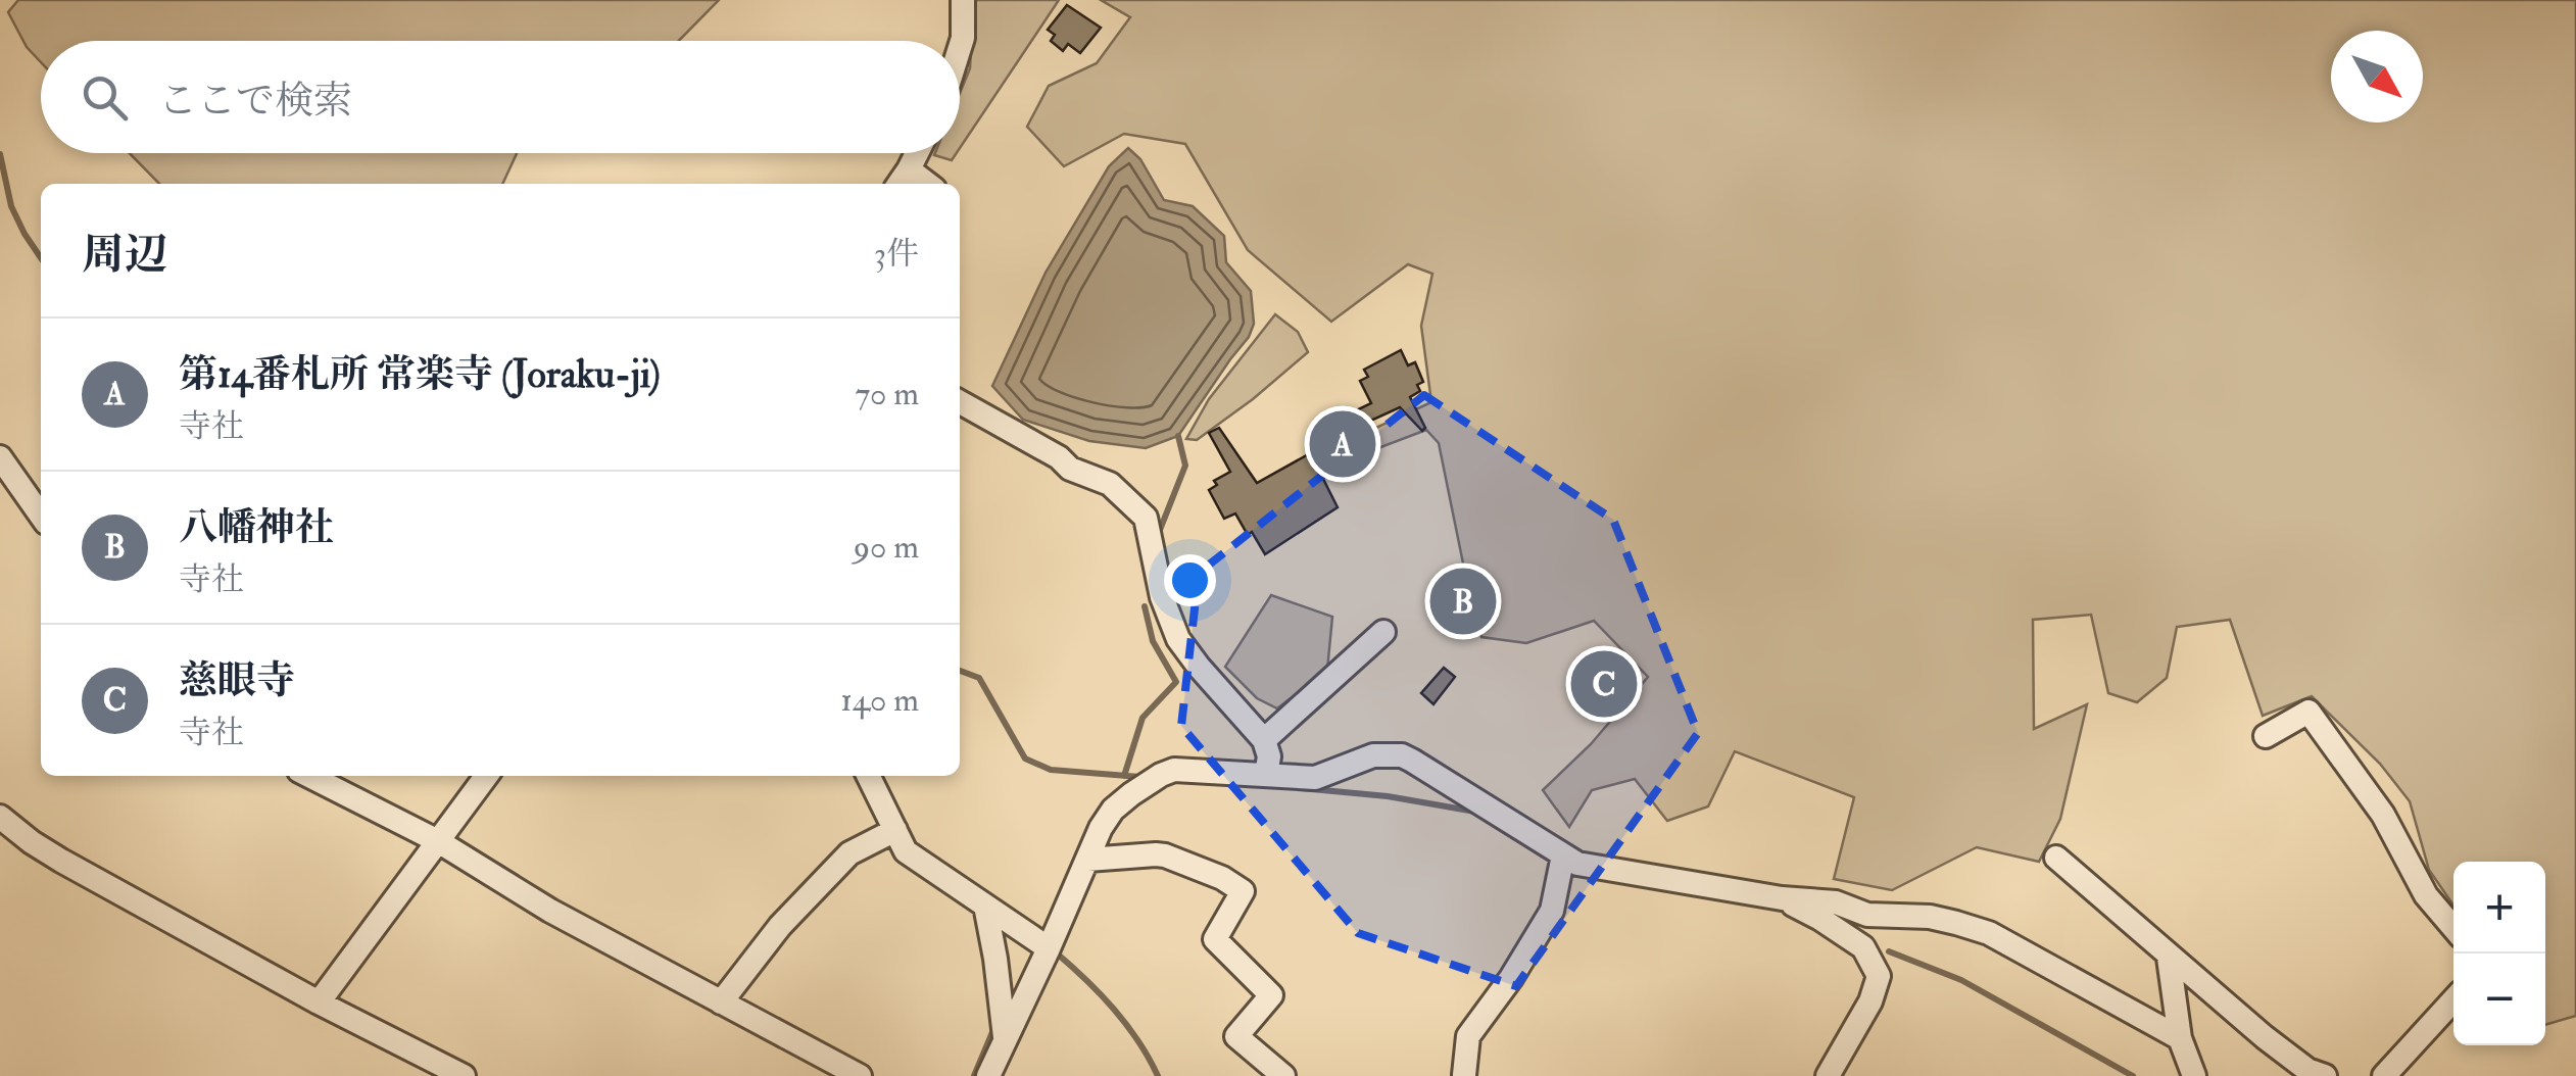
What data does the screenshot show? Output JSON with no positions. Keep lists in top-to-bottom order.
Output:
{
  "north": "bottom right",
  "page": {
    "search": "ここで検索",
    "heading": ["周辺", "3件"],
    "list": [
      {
        "mark": "A",
        "name": "第14番札所 常楽寺 (Joraku-ji)",
        "note": "寺社",
        "value": "70 m"
      },
      {
        "mark": "B",
        "name": "八幡神社",
        "note": "寺社",
        "value": "90 m"
      },
      {
        "mark": "C",
        "name": "慈眼寺",
        "note": "寺社",
        "value": "140 m"
      }
    ],
    "pins": ["A", "B", "C"],
    "map_buttons": ["+", "−"]
  }
}
